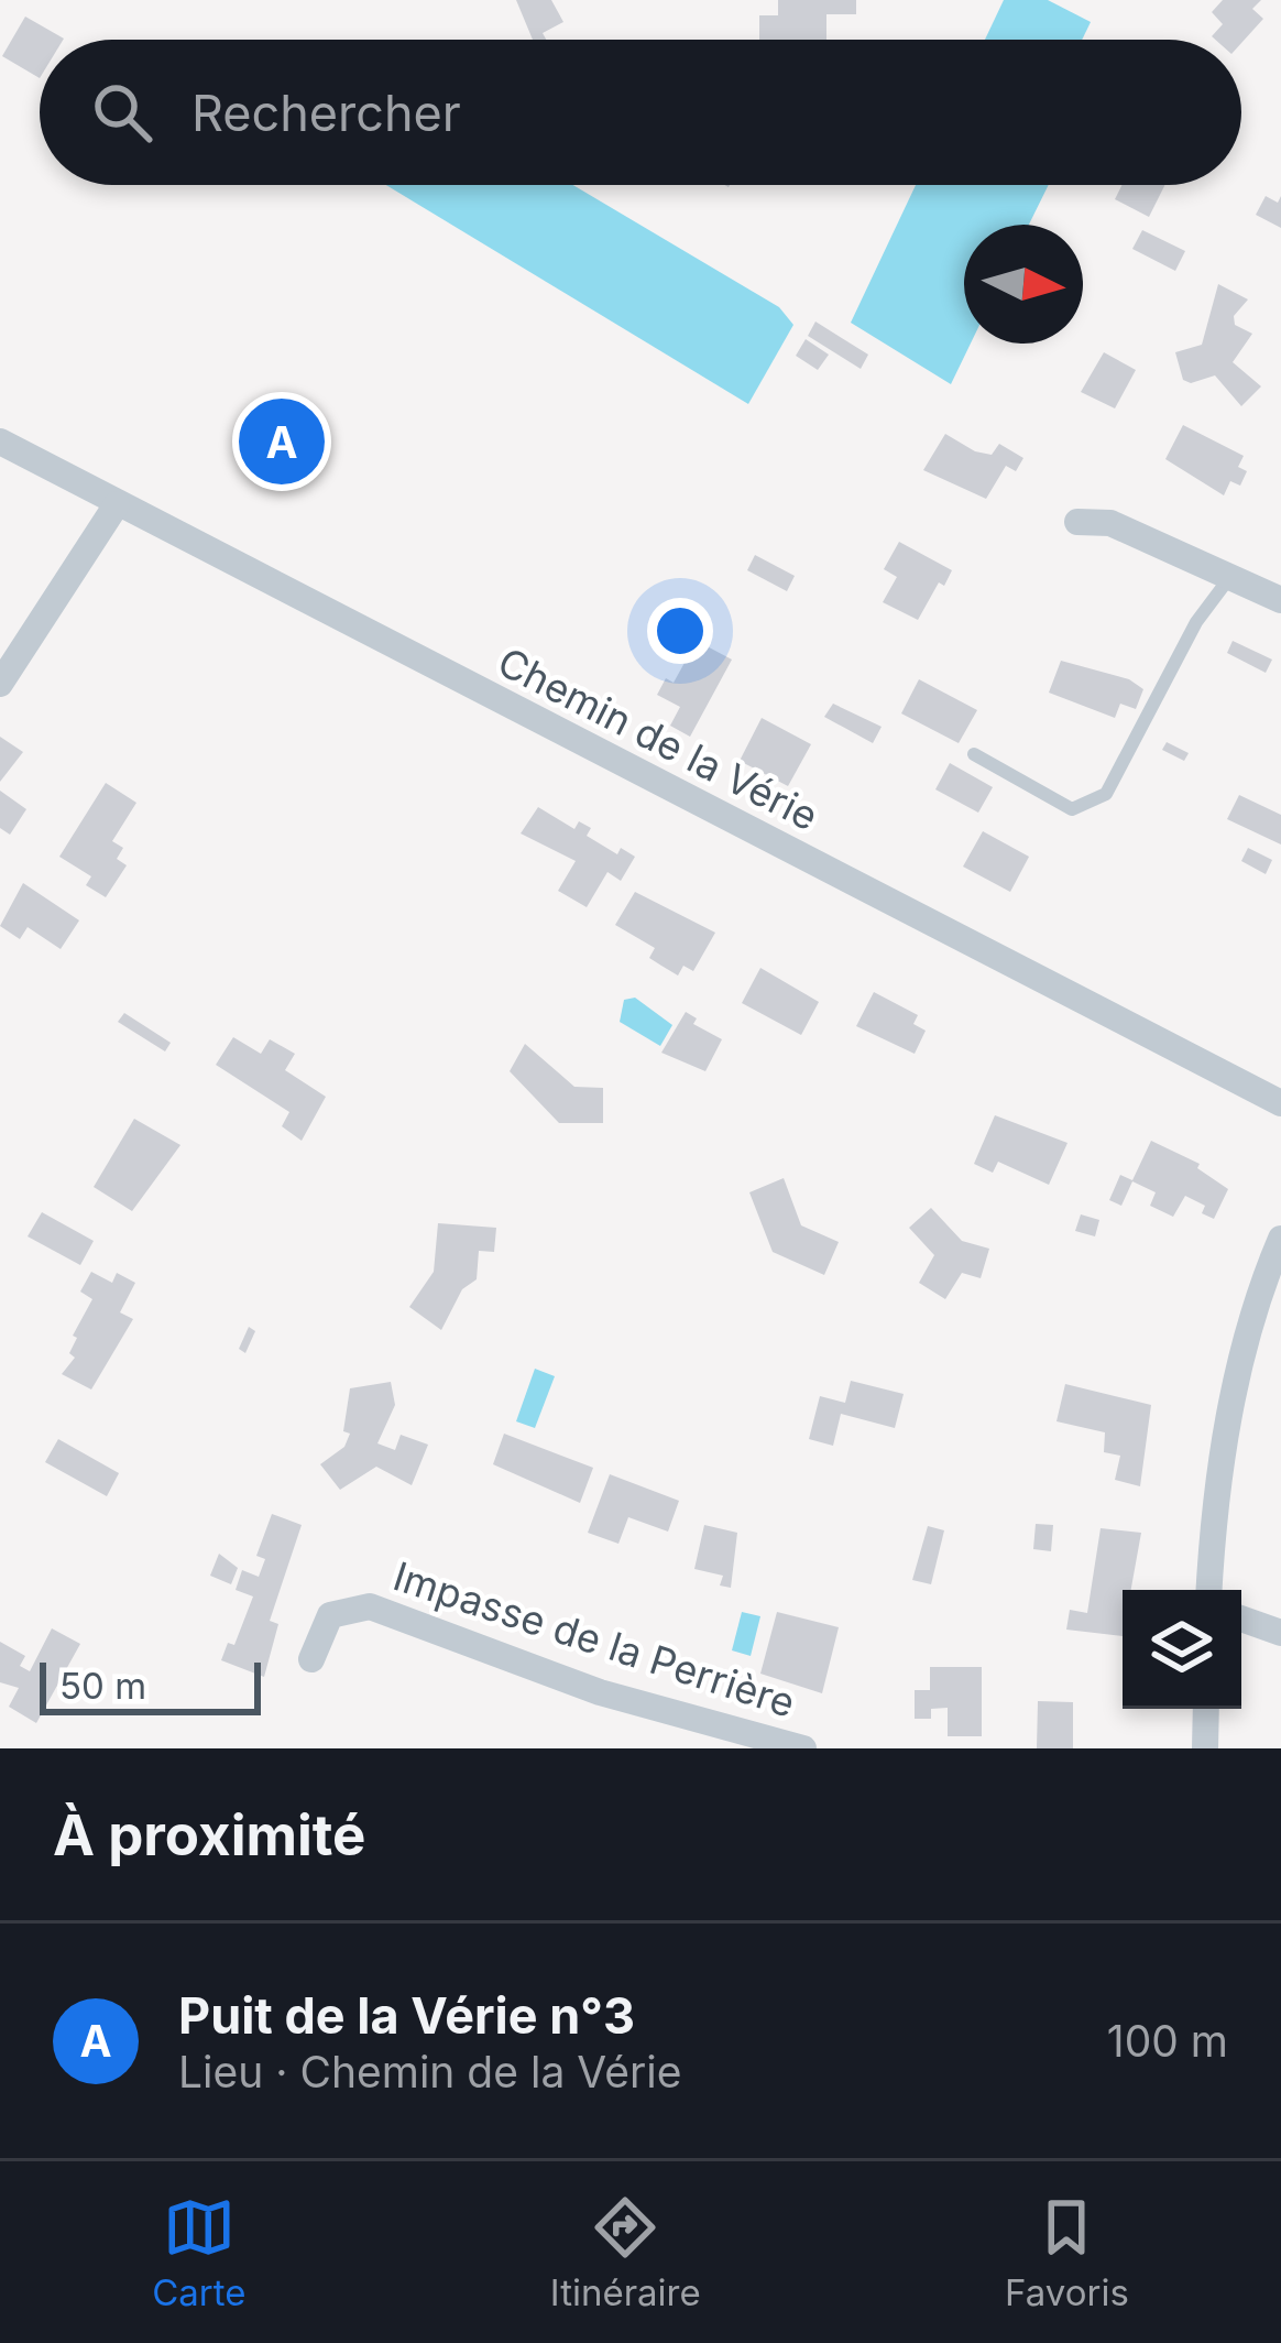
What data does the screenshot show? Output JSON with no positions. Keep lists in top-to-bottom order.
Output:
{
  "streets": {
    "street": ["Chemin de la Vérie", "Impasse de la Perrière"]
  },
  "scale_bar": "50 m",
  "north": "right",
  "page": {
    "search": "Rechercher",
    "pins": "A",
    "scale": "50 m",
    "heading": "À proximité",
    "list": [
      {
        "mark": "A",
        "name": "Puit de la Vérie n°3",
        "note": "Lieu · Chemin de la Vérie",
        "value": "100 m"
      }
    ],
    "nav": ["Carte", "Itinéraire", "Favoris"]
  }
}
